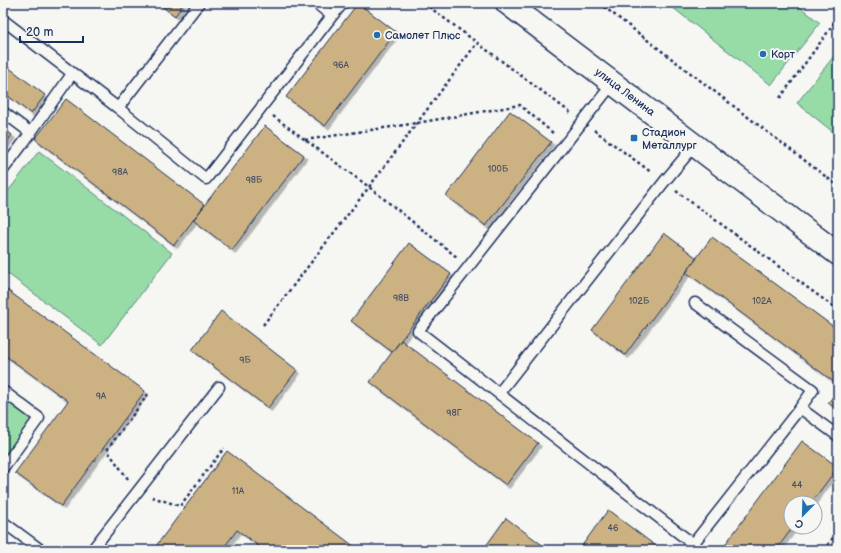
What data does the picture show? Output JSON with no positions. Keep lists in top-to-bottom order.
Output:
{
  "streets": {
    "street": ["улица Ленина"]
  },
  "places": {
    "other": ["Самолет Плюс", "Корт"],
    "transit": ["Стадион Металлург"]
  },
  "house_numbers": [
    "96А",
    "100Б",
    "98А",
    "98Б",
    "98В",
    "102Б",
    "102А",
    "9Б",
    "9А",
    "98Г",
    "44",
    "11А",
    "46"
  ],
  "scale_bar": "20 m",
  "north": "bottom left"
}
